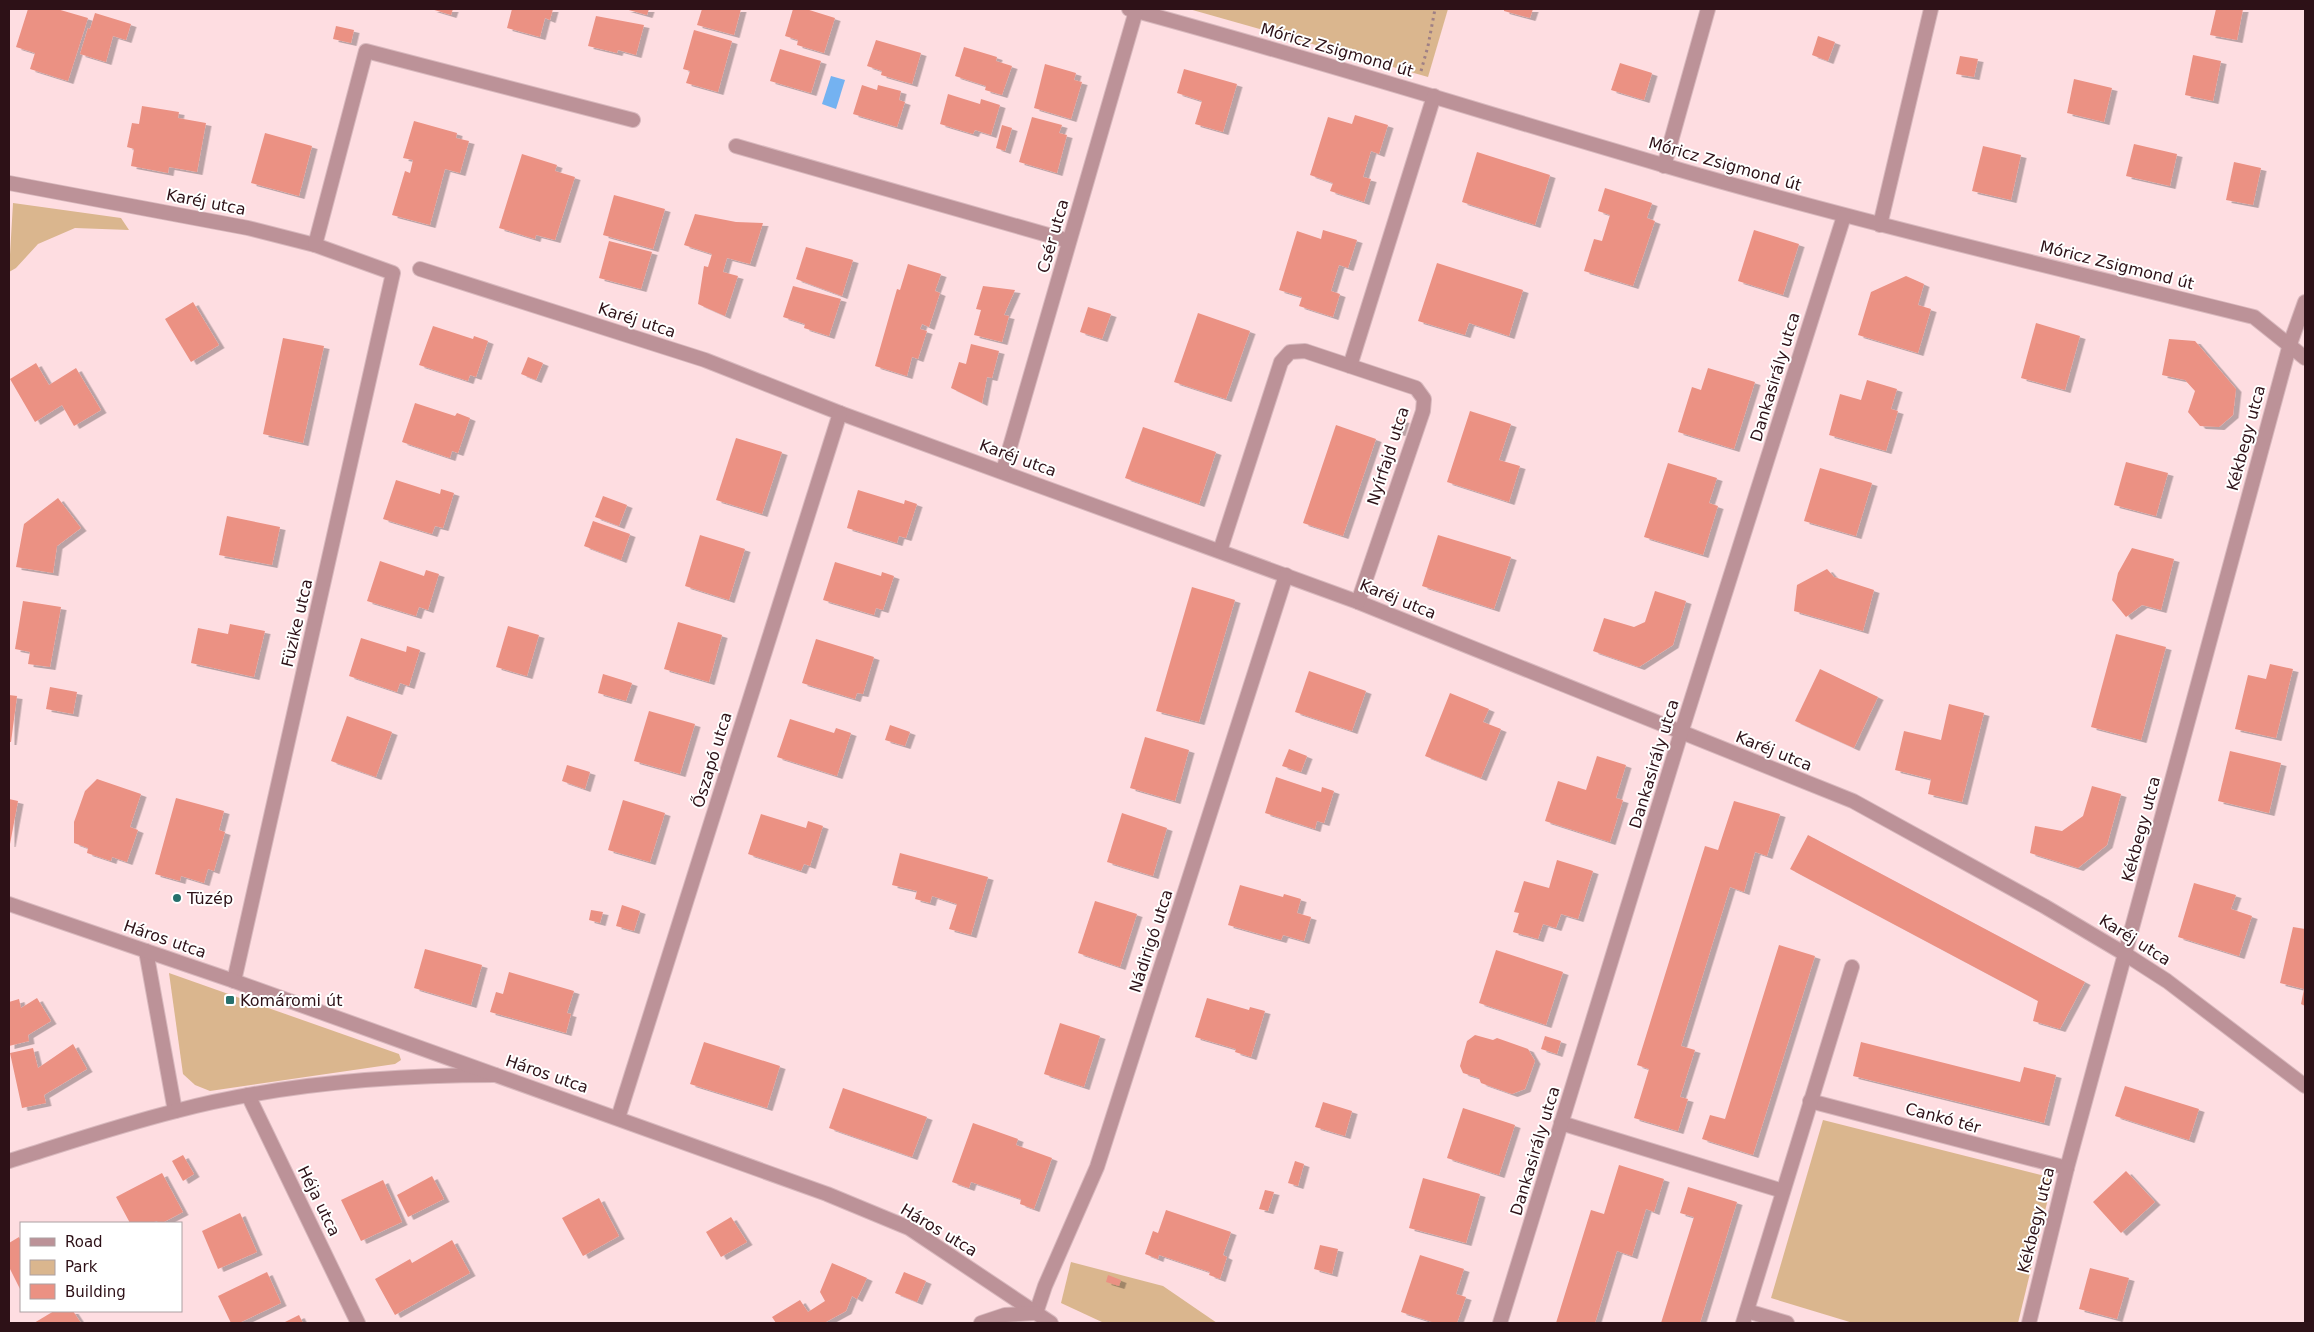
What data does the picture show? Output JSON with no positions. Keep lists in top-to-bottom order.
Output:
{
  "streets": {
    "street": [
      "Móricz Zsigmond út",
      "Karéj utca",
      "Csér utca",
      "Dankasirály utca",
      "Kékbegy utca",
      "Nyírfajd utca",
      "Füzike utca",
      "Őszapó utca",
      "Háros utca",
      "Nádirigó utca",
      "Cankó tér",
      "Héja utca"
    ]
  },
  "crossings": [
    ["Móricz Zsigmond út", "Csér utca"],
    ["Móricz Zsigmond út", "Dankasirály utca"],
    ["Móricz Zsigmond út", "Kékbegy utca"],
    ["Karéj utca", "Csér utca"],
    ["Karéj utca", "Dankasirály utca"],
    ["Karéj utca", "Kékbegy utca"],
    ["Karéj utca", "Nyírfajd utca"],
    ["Karéj utca", "Füzike utca"],
    ["Karéj utca", "Őszapó utca"],
    ["Karéj utca", "Nádirigó utca"],
    ["Kékbegy utca", "Cankó tér"],
    ["Füzike utca", "Háros utca"],
    ["Őszapó utca", "Háros utca"],
    ["Háros utca", "Nádirigó utca"]
  ],
  "places": {
    "other": ["Tüzép"],
    "transit": ["Komáromi út"]
  },
  "legend": ["Road", "Park", "Building"]
}
